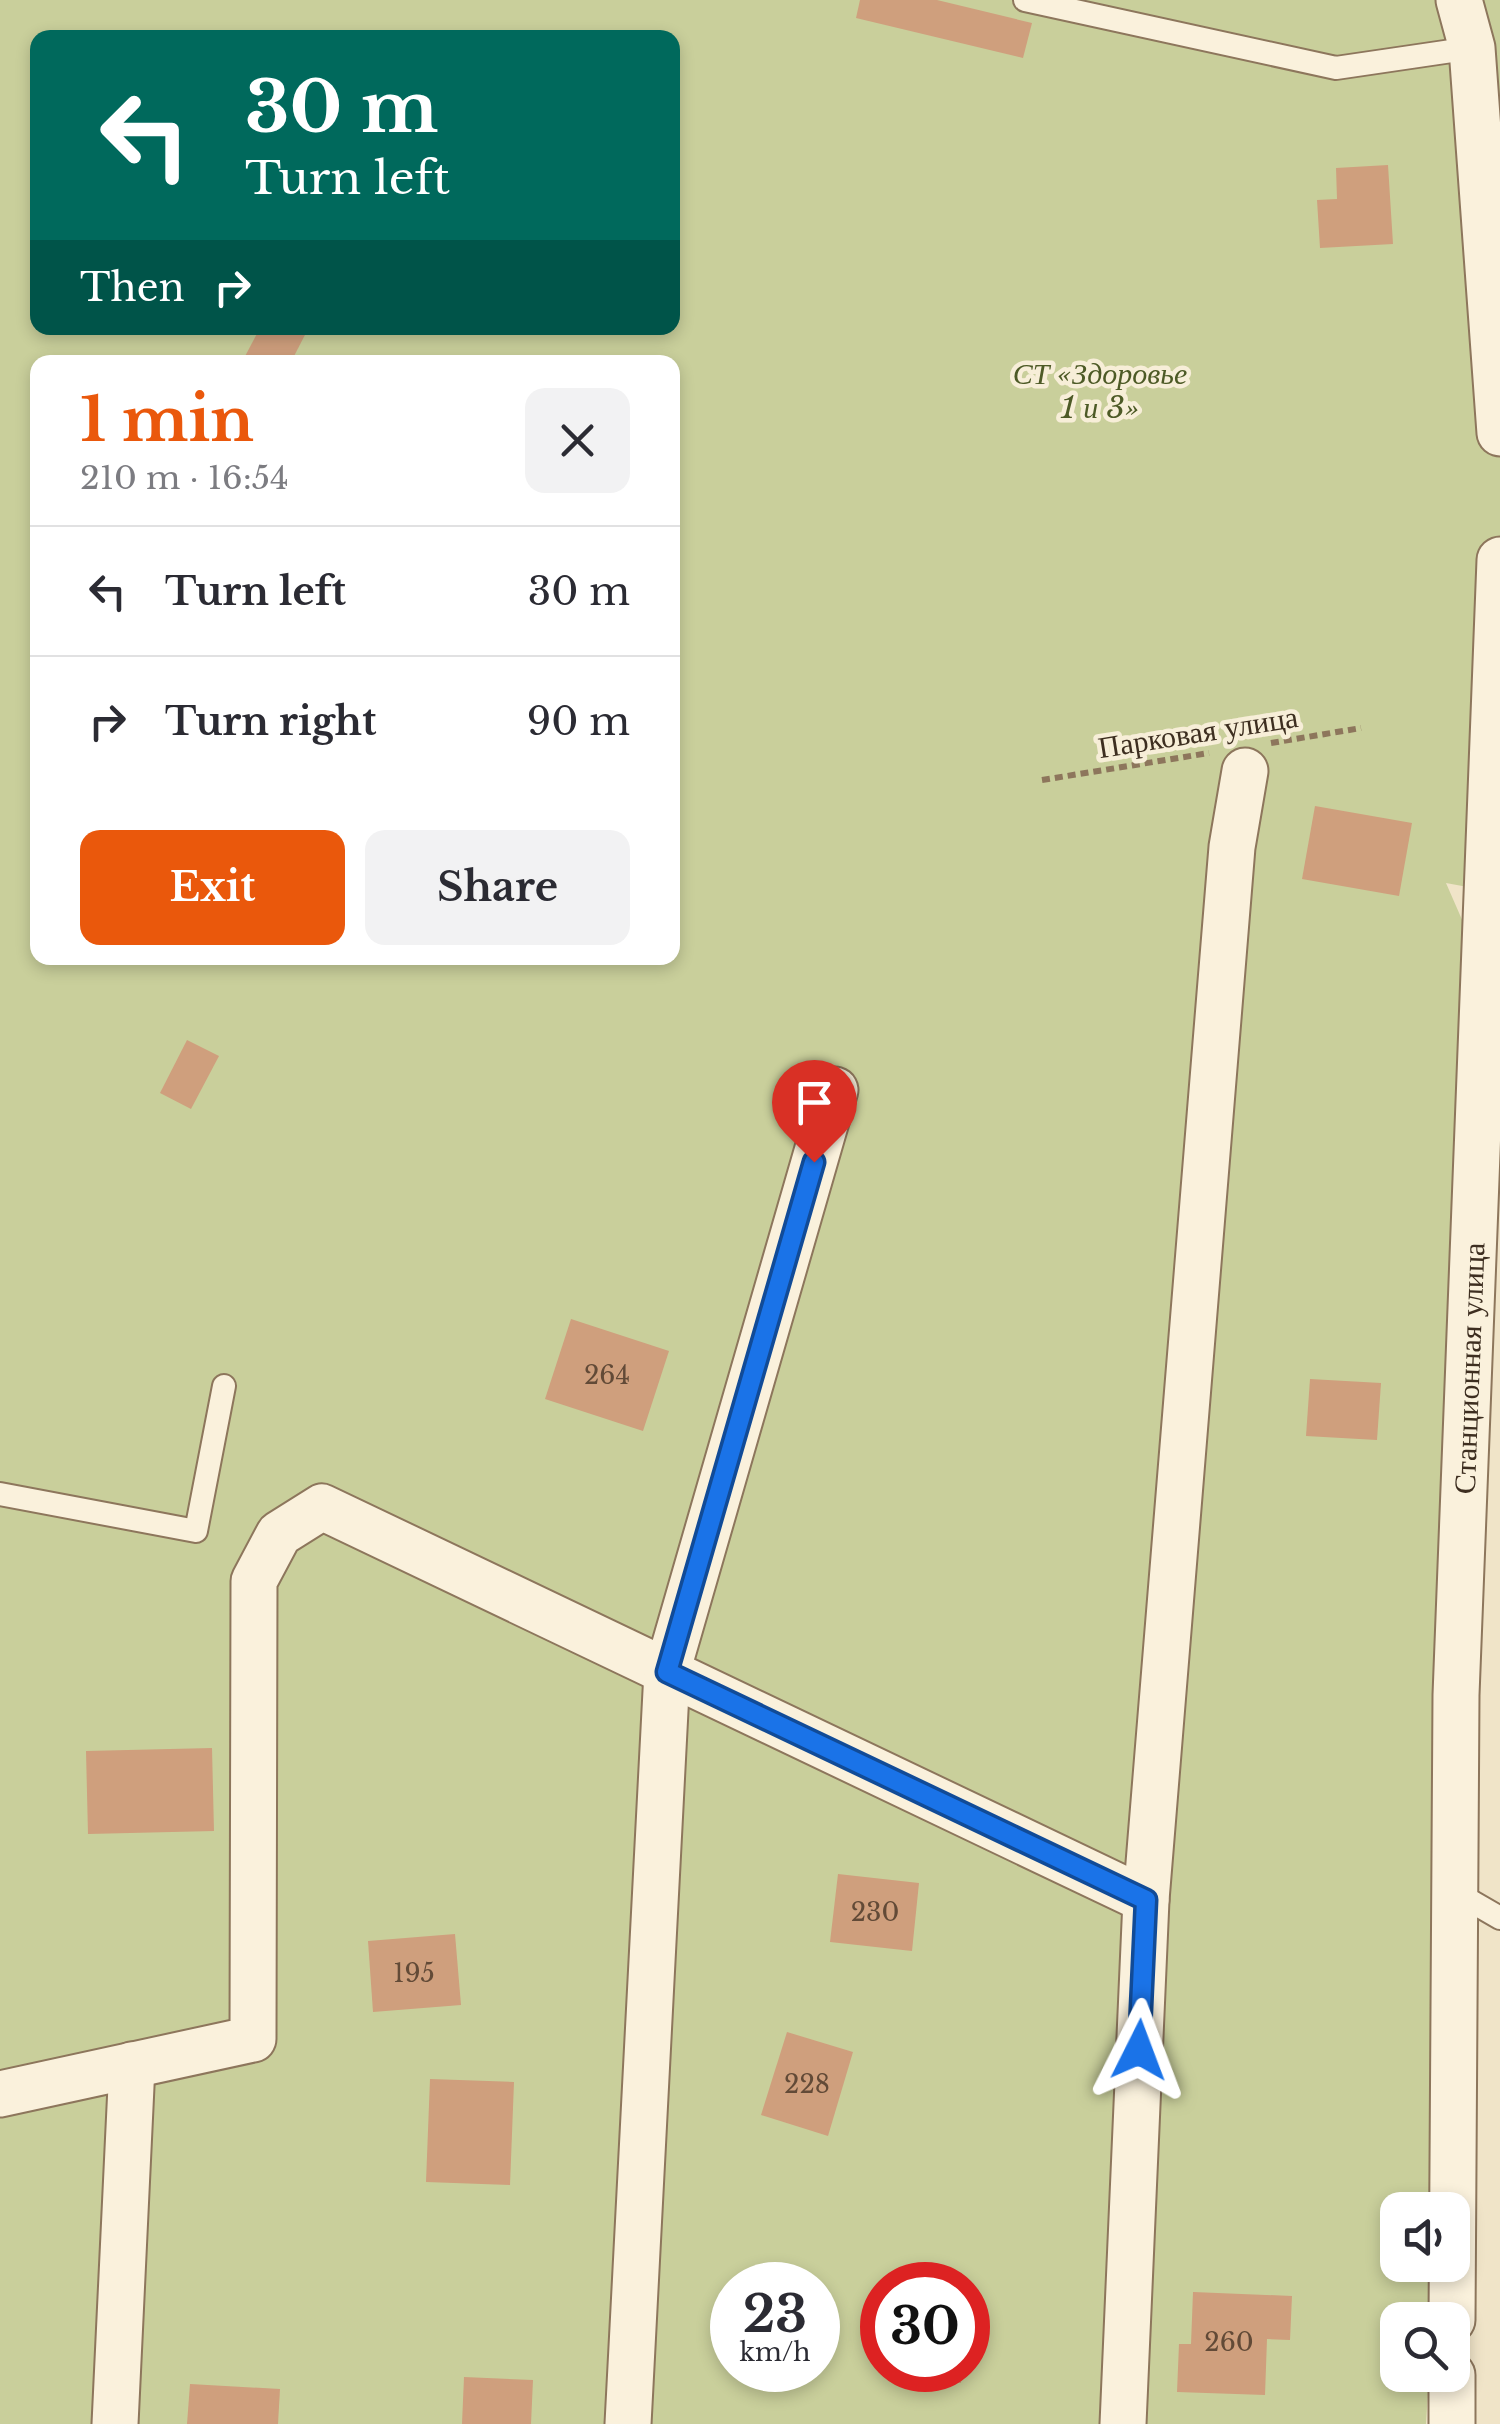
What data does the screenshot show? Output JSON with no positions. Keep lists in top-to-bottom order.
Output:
{
  "streets": {
    "street": ["Станционная улица"],
    "path": ["Парковая улица"]
  },
  "parks": ["СТ «Здоровье 1 и 3»"],
  "house_numbers": [
    "264",
    "230",
    "195",
    "228",
    "260"
  ],
  "page": {
    "turn": ["30 m", "Turn left"],
    "then": "Then",
    "heading": ["1 min", "210 m · 16:54"],
    "list": [
      {
        "name": "Turn left",
        "value": "30 m"
      },
      {
        "name": "Turn right",
        "value": "90 m"
      }
    ],
    "buttons": ["Exit", "Share"],
    "speed": "23 km/h",
    "limit": "30"
  }
}
